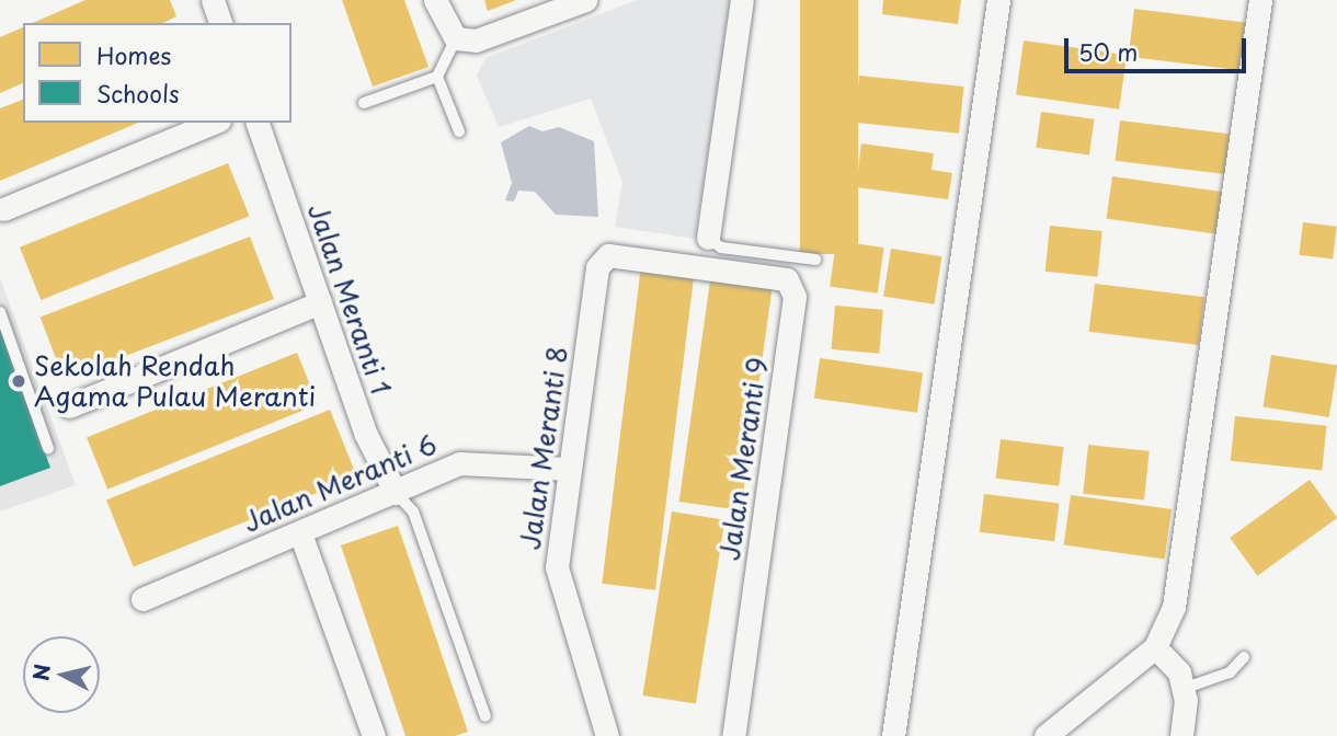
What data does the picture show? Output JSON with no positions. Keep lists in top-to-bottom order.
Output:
{
  "streets": {
    "street": [
      "Jalan Meranti 1",
      "Jalan Meranti 8",
      "Jalan Meranti 9",
      "Jalan Meranti 6"
    ]
  },
  "crossings": [
    ["Jalan Meranti 1", "Jalan Meranti 6"],
    ["Jalan Meranti 8", "Jalan Meranti 9"],
    ["Jalan Meranti 8", "Jalan Meranti 6"]
  ],
  "places": ["Sekolah Rendah Agama Pulau Meranti"],
  "legend": ["Homes", "Schools"],
  "scale_bar": "50 m",
  "north": "left"
}
